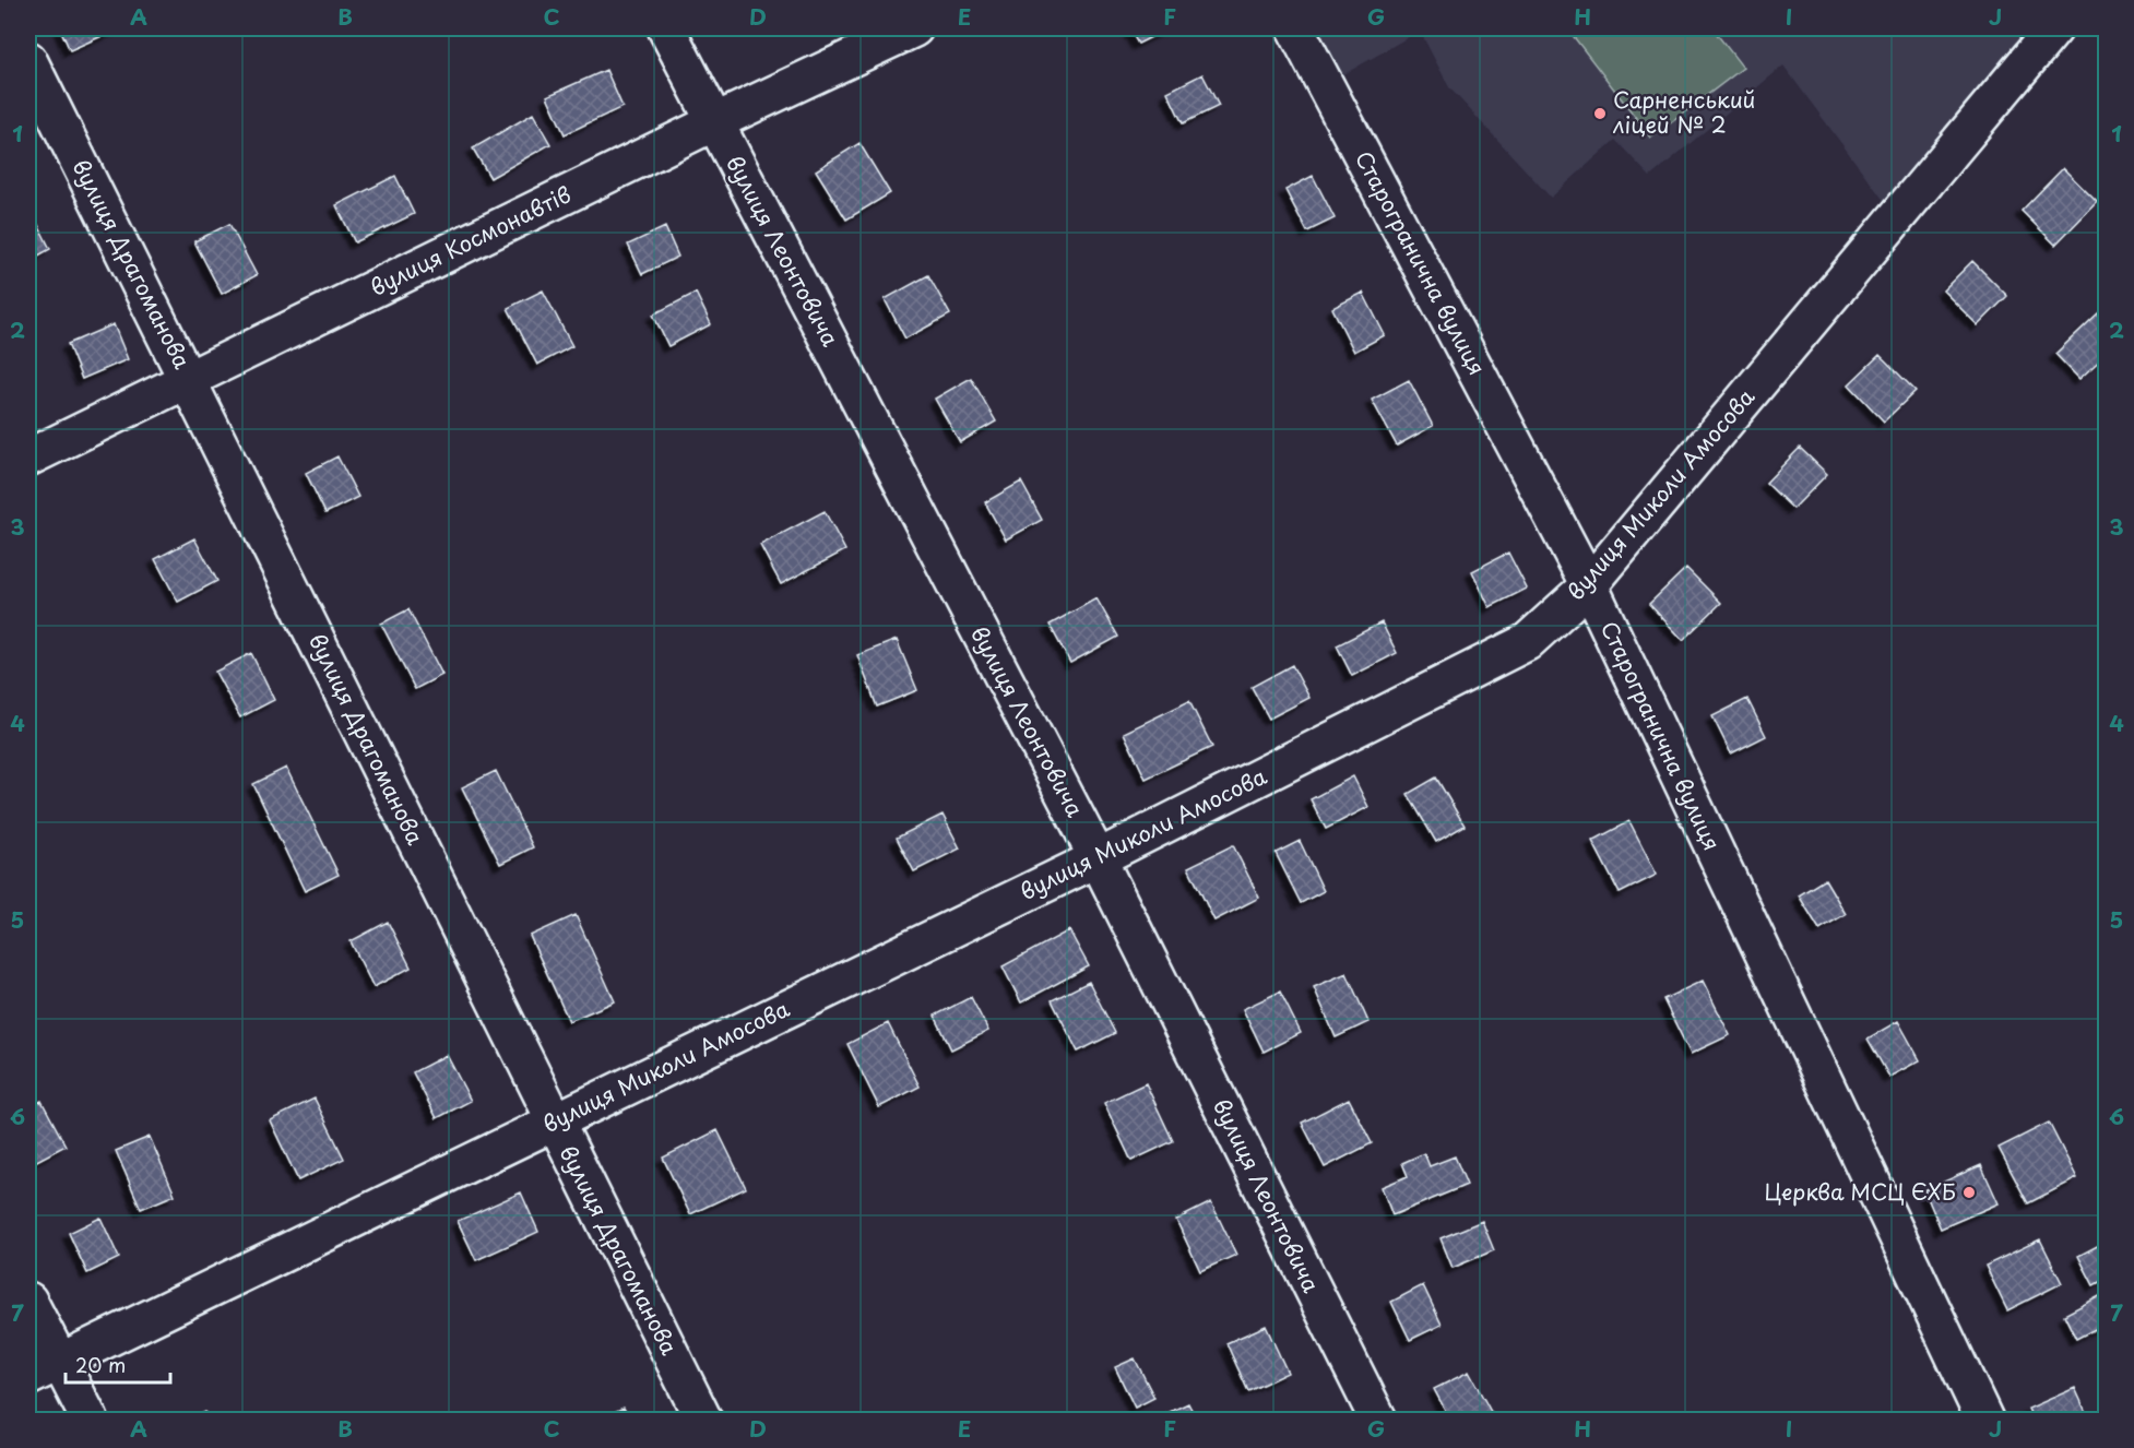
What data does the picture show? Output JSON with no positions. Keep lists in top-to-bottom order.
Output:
{
  "streets": {
    "street": [
      "вулиця Космонавтів",
      "вулиця Леонтовича",
      "Старогранична вулиця",
      "вулиця Драгоманова",
      "вулиця Миколи Амосова"
    ]
  },
  "crossings": [
    ["вулиця Космонавтів", "вулиця Леонтовича"],
    ["вулиця Космонавтів", "вулиця Драгоманова"],
    ["вулиця Леонтовича", "вулиця Миколи Амосова"],
    ["Старогранична вулиця", "вулиця Миколи Амосова"],
    ["вулиця Драгоманова", "вулиця Миколи Амосова"]
  ],
  "places": ["Сарненський ліцей № 2", "Церква МСЦ ЄХБ"],
  "scale_bar": "20 m",
  "grid": {
    "columns": [
      "A",
      "B",
      "C",
      "D",
      "E",
      "F",
      "G",
      "H",
      "I",
      "J"
    ],
    "rows": [
      "1",
      "2",
      "3",
      "4",
      "5",
      "6",
      "7"
    ]
  }
}
